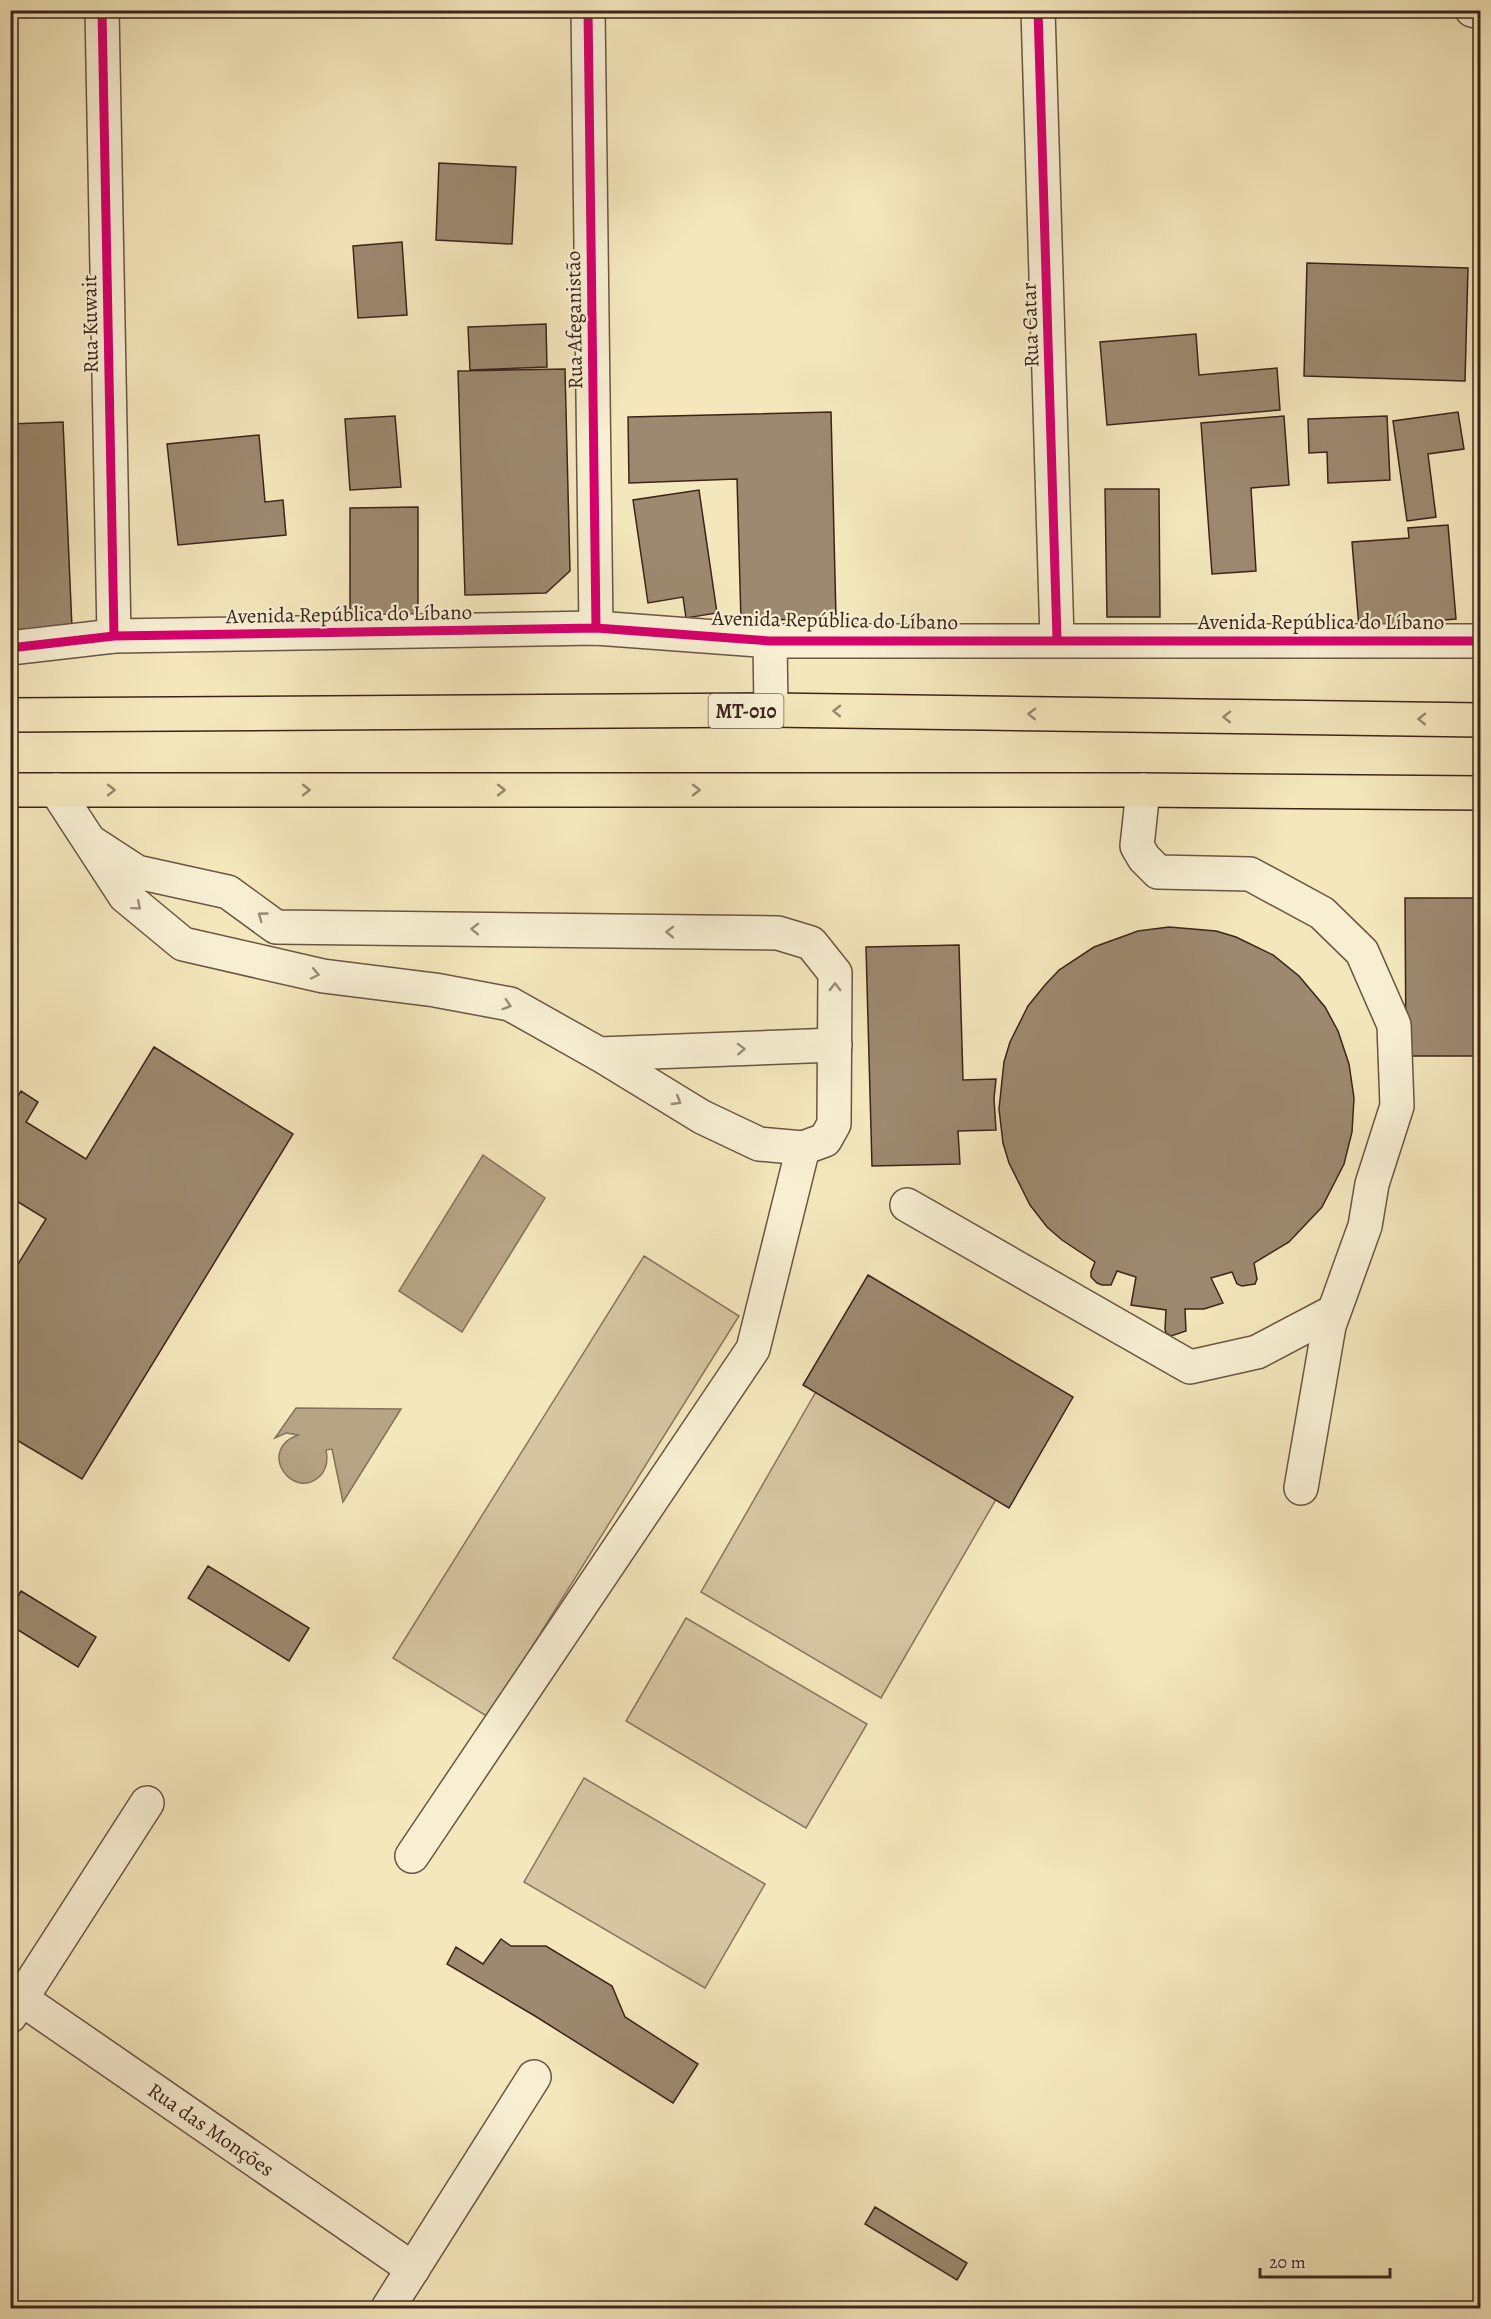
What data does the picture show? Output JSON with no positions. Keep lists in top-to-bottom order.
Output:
{
  "streets": {
    "main road": ["MT-010"],
    "street": [
      "Rua Afeganistão",
      "Rua Kuwait",
      "Rua Catar",
      "Avenida República do Líbano",
      "Rua das Monções"
    ]
  },
  "crossings": [
    ["Rua Afeganistão", "Avenida República do Líbano"],
    ["Rua Kuwait", "Avenida República do Líbano"],
    ["Rua Catar", "Avenida República do Líbano"]
  ],
  "scale_bar": "20 m"
}
